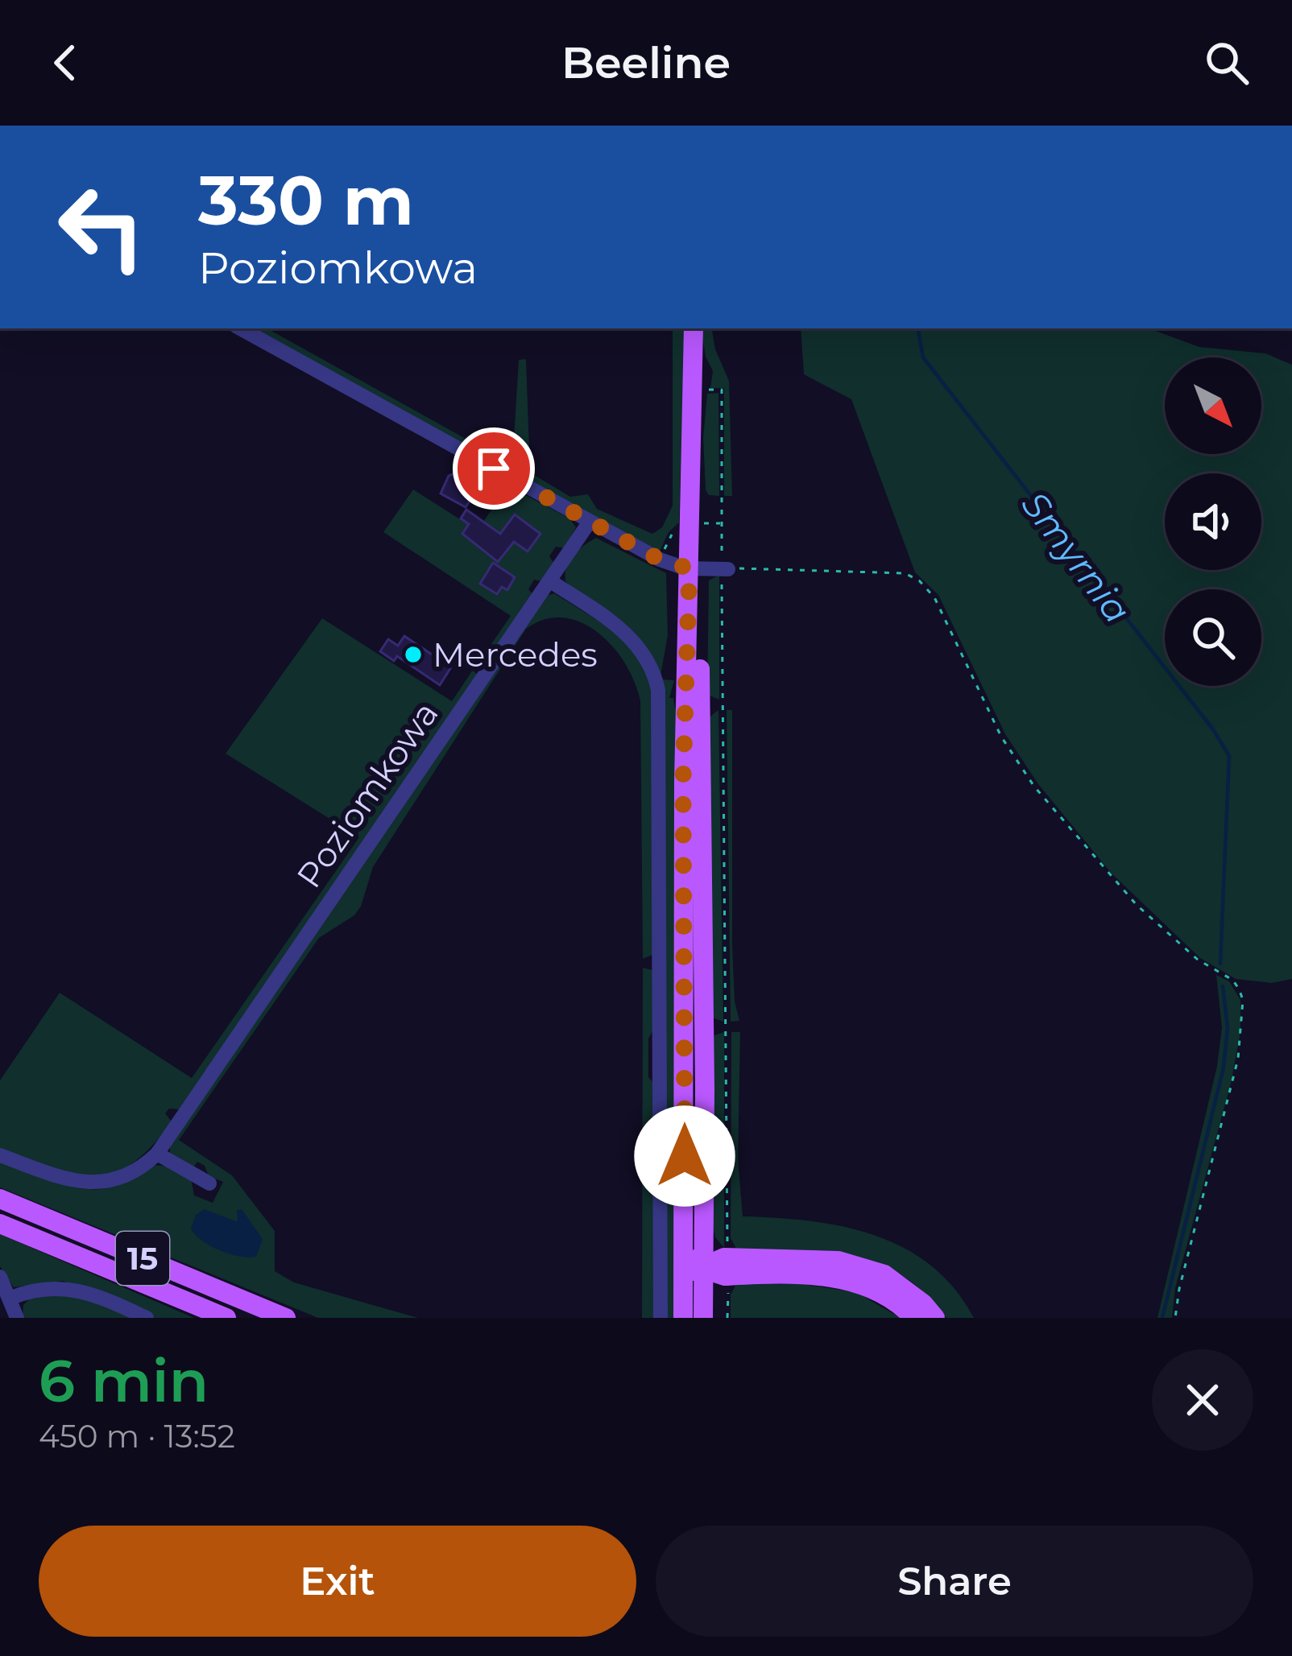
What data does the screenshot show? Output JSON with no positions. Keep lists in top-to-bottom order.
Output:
{
  "streets": {
    "main road": ["15"],
    "street": ["Poziomkowa"]
  },
  "water": ["Smyrnia"],
  "places": ["Mercedes"],
  "north": "bottom right",
  "page": {
    "header": "Beeline",
    "turn": ["330 m", "Poziomkowa"],
    "heading": ["6 min", "450 m · 13:52"],
    "buttons": ["Exit", "Share"]
  }
}
